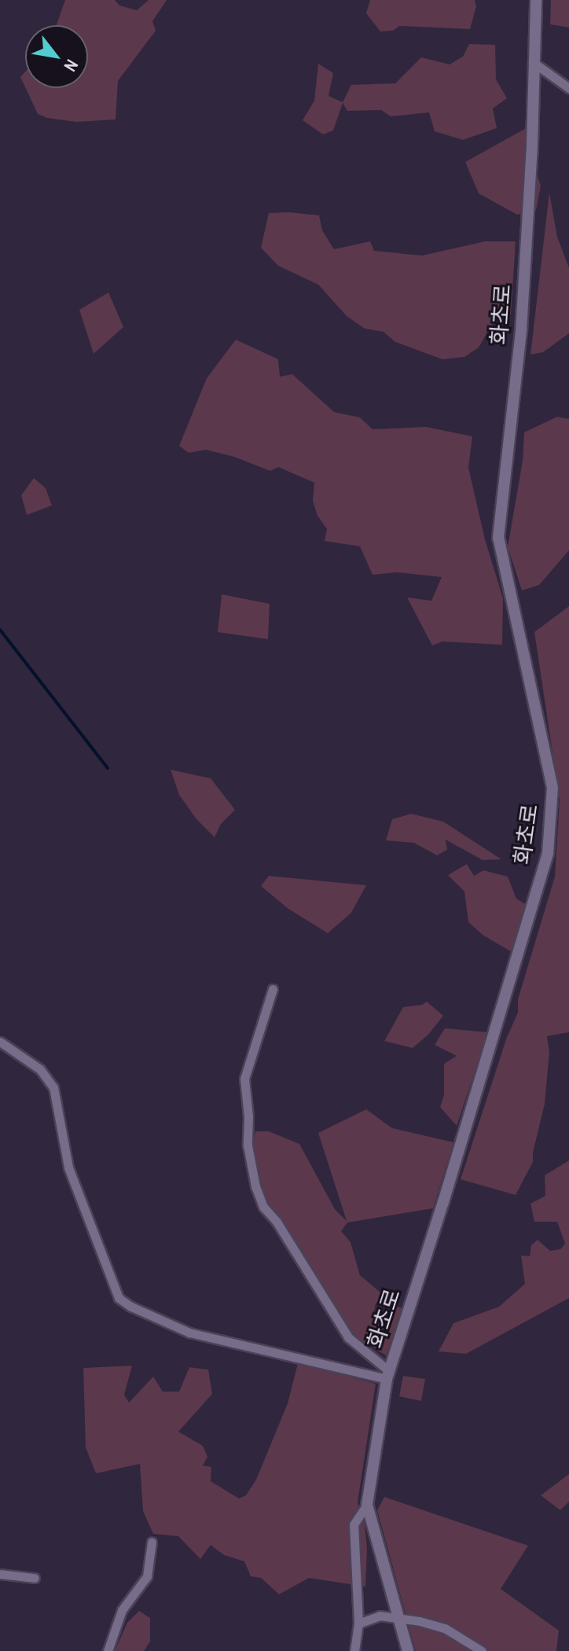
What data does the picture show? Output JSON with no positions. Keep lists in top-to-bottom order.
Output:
{
  "streets": {
    "street": ["화초로"]
  },
  "north": "bottom right"
}
